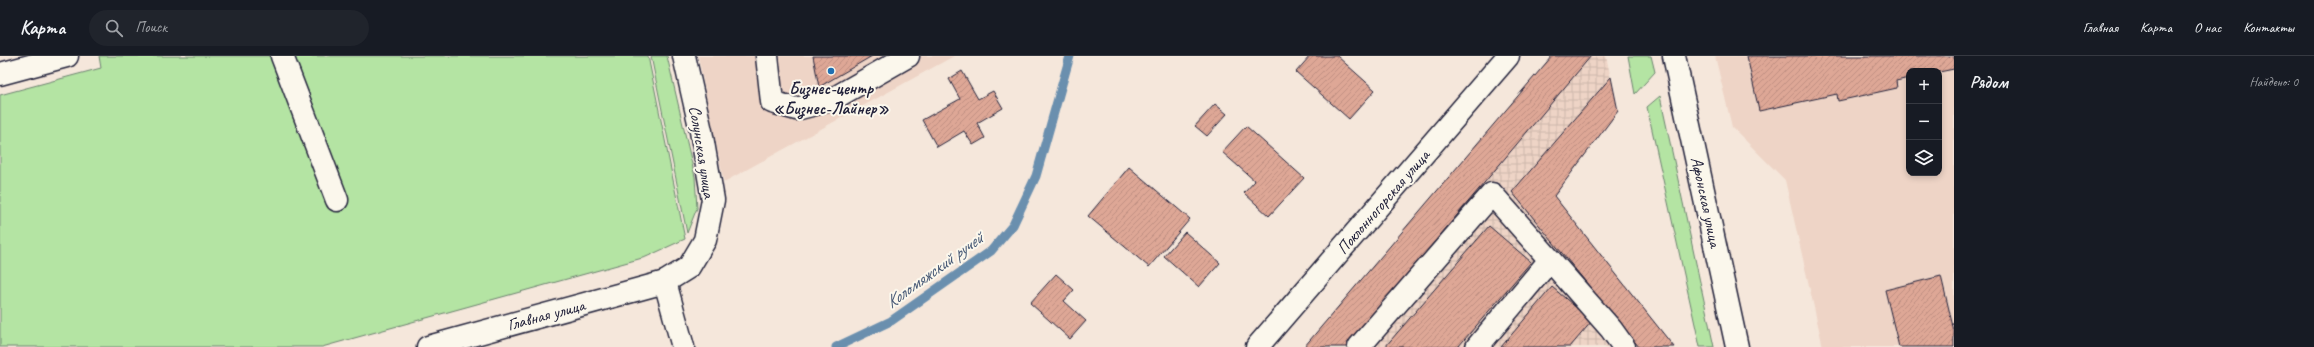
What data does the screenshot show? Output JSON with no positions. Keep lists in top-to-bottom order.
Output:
{
  "streets": {
    "street": [
      "Солунская улица",
      "Поклонногорская улица",
      "Афонская улица",
      "Главная улица"
    ]
  },
  "crossings": [
    ["Солунская улица", "Главная улица"]
  ],
  "water": ["Коломяжский ручей"],
  "places": ["Бизнес-центр «Бизнес-Лайнер»"],
  "page": {
    "header": "Карта",
    "search": "Поиск",
    "nav": [
      "Главная",
      "Карта",
      "О нас",
      "Контакты"
    ],
    "heading": ["Рядом", "Найдено: 0"],
    "map_buttons": ["+", "−"]
  }
}
